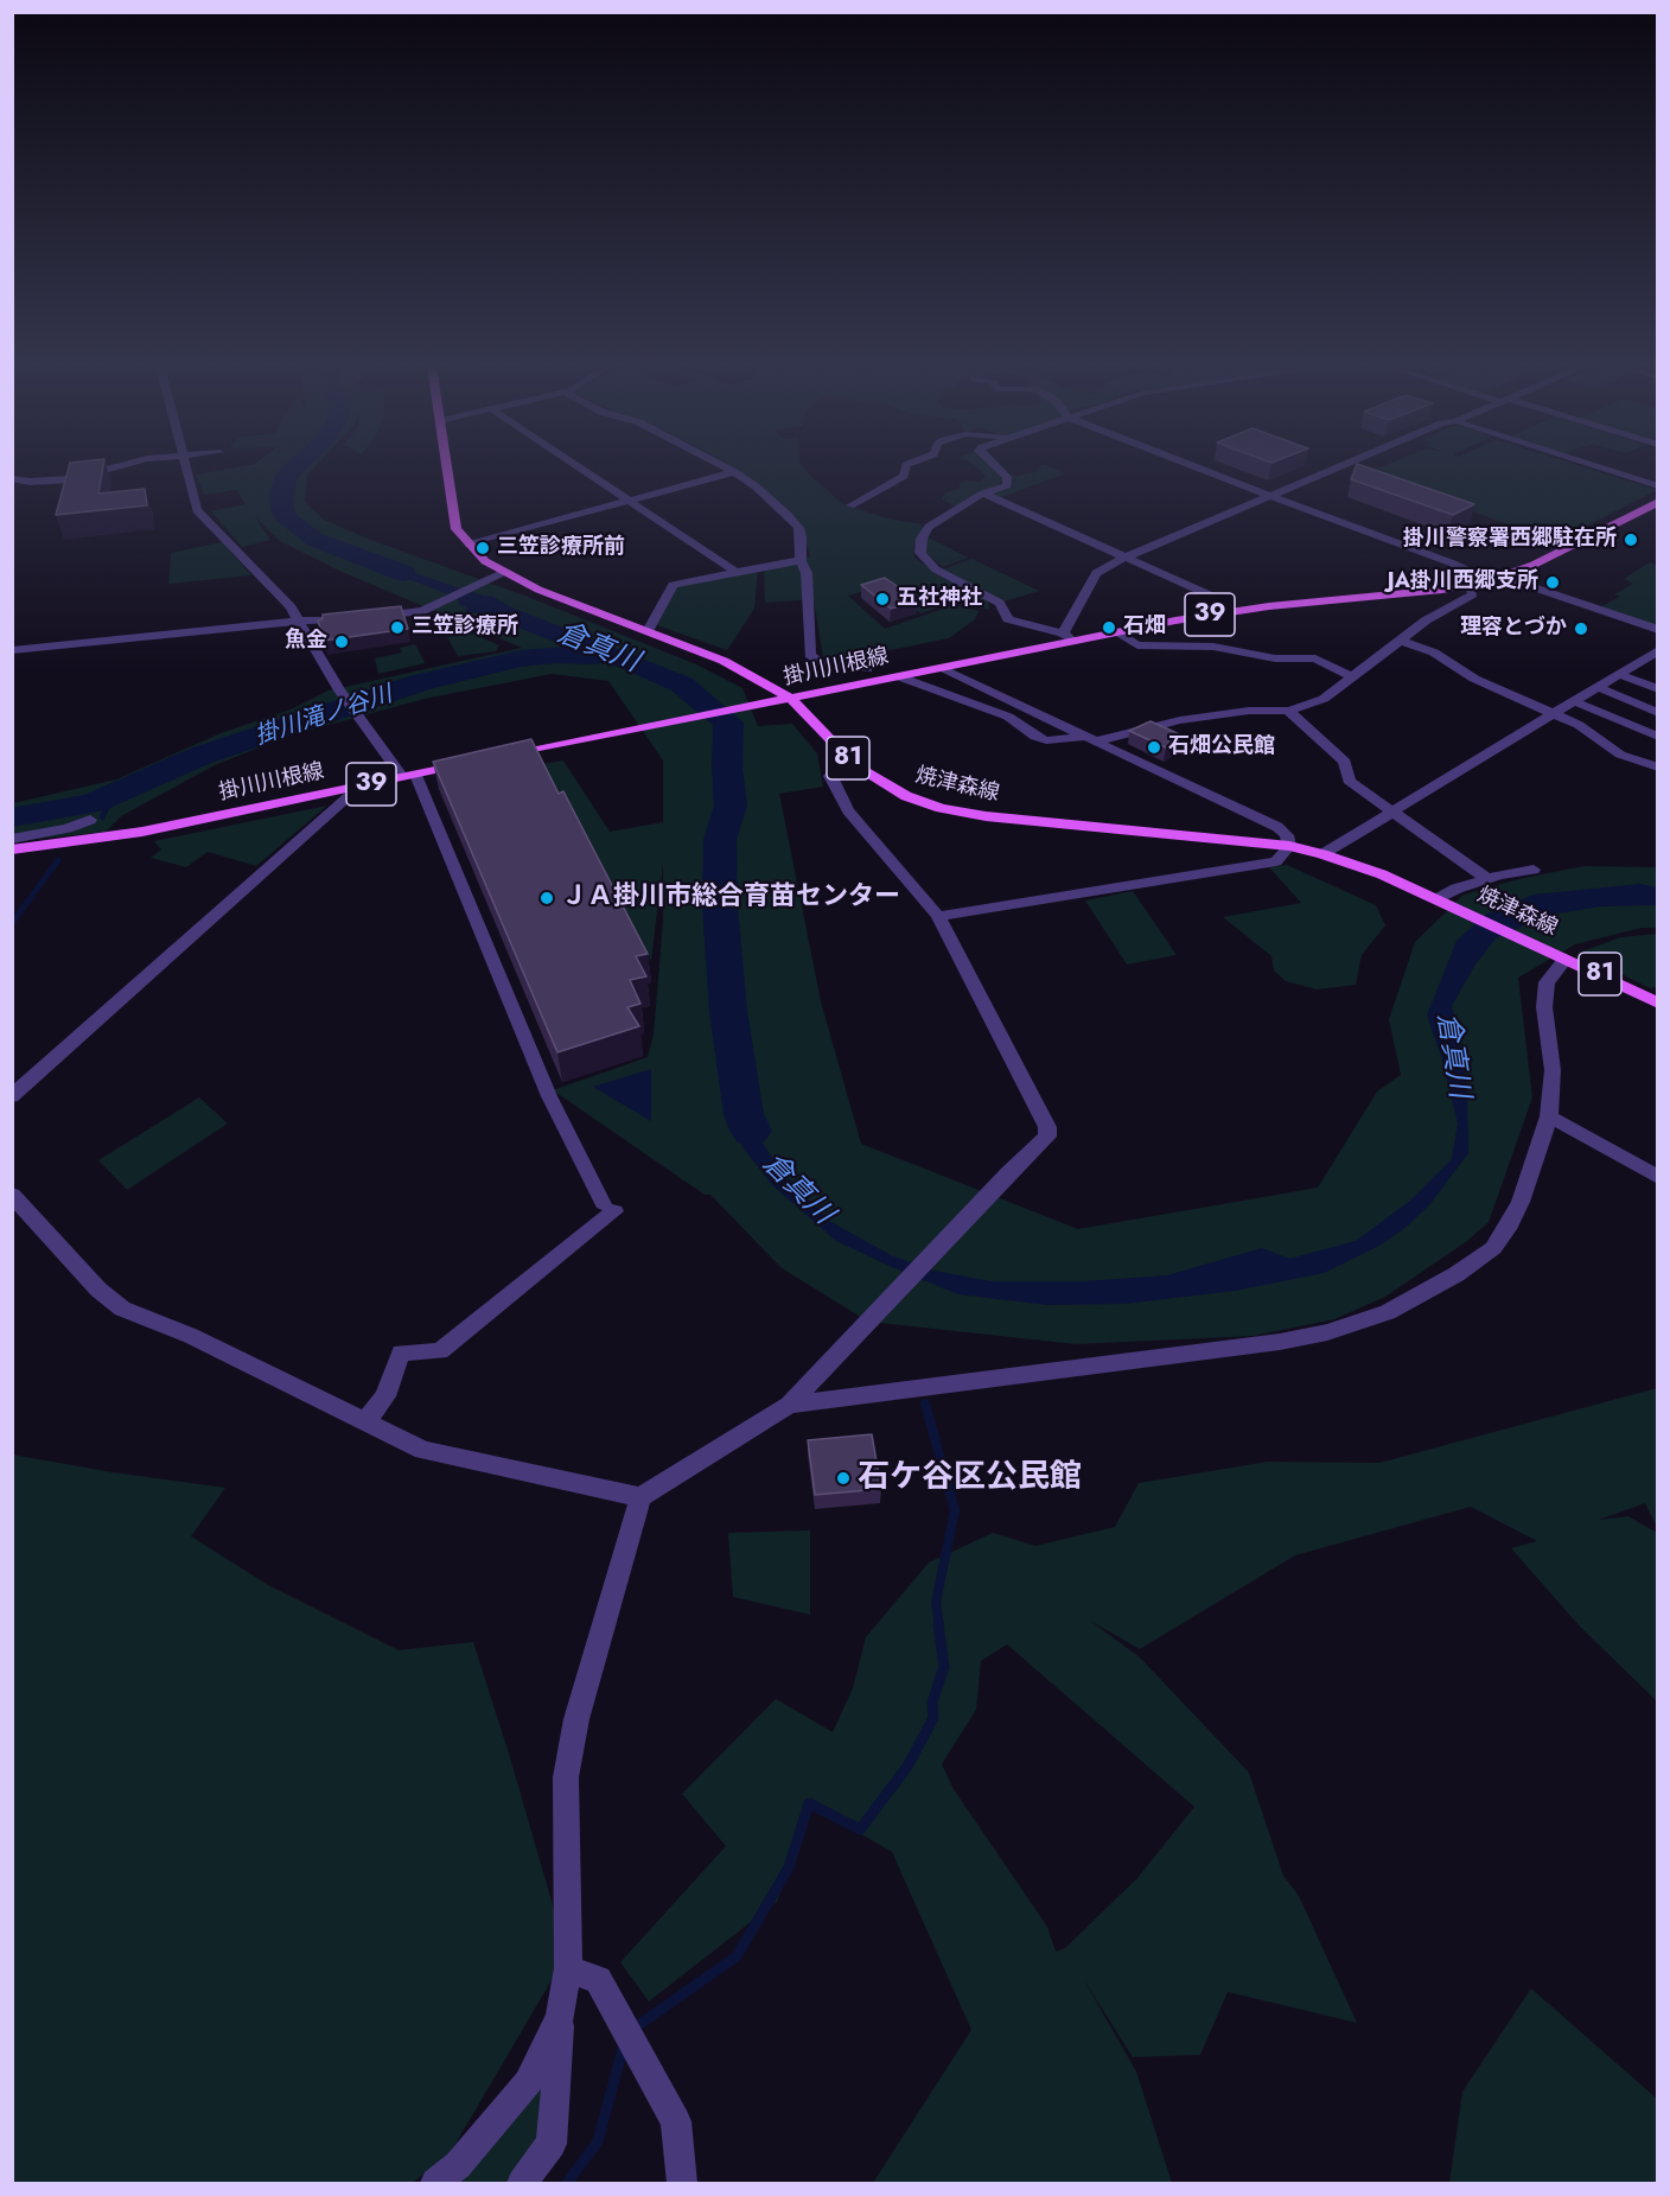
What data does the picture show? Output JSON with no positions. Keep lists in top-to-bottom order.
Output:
{
  "streets": {
    "main road": [
      "39",
      "掛川川根線",
      "81",
      "焼津森線"
    ]
  },
  "crossings": [
    ["掛川川根線", "焼津森線"]
  ],
  "water": ["倉真川", "掛川滝ノ谷川"],
  "places": [
    "掛川警察署西郷駐在所",
    "三笠診療所前",
    "JA掛川西郷支所",
    "五社神社",
    "三笠診療所",
    "石畑",
    "理容とづか",
    "魚金",
    "石畑公民館",
    "ＪＡ掛川市総合育苗センター",
    "石ケ谷区公民館"
  ]
}
